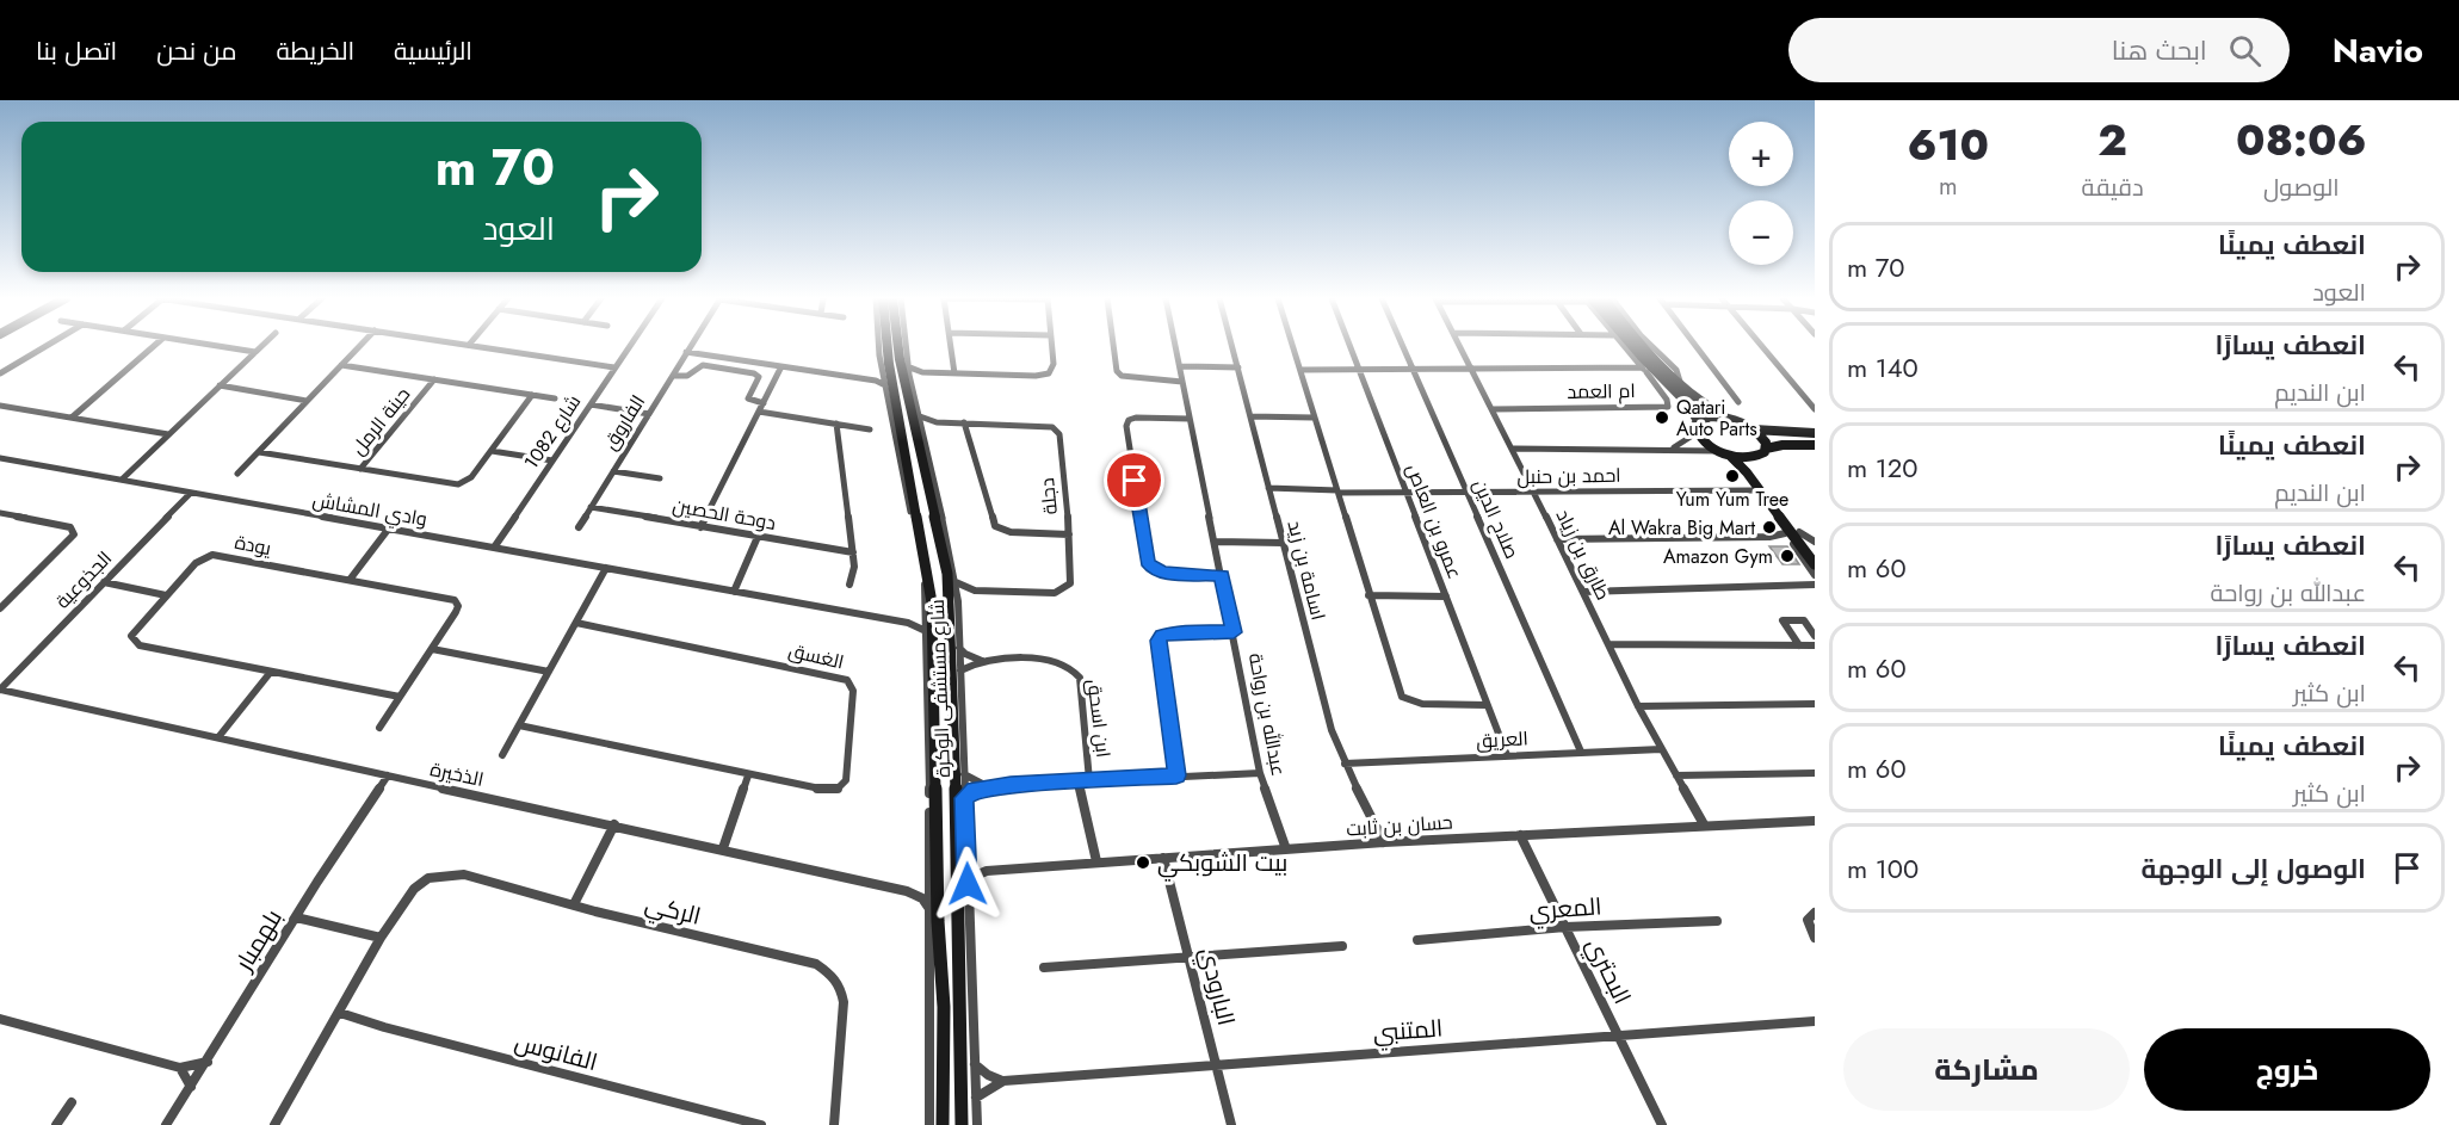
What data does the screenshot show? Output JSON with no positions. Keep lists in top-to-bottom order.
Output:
{
  "streets": {
    "street": [
      "ام العمد",
      "حينة الرمل",
      "الفاروق",
      "شارع 1082",
      "احمد بن حنبل",
      "دجلة",
      "وادي المشاش",
      "دوحة الحصين",
      "صلاح الدين",
      "عمرو بن العاص",
      "يودة",
      "طارق بن زياد",
      "اسامة بن زيد",
      "الجذوعية",
      "الغسق",
      "شارع مستشفى الوكرة",
      "عبدالله بن رواحة",
      "ابن اسحق",
      "العريق",
      "الذخيرة",
      "حسان بن ثابت",
      "المعري",
      "الركي",
      "بلهمبار",
      "البحتري",
      "البارودي",
      "المتنبي",
      "الفانوس"
    ]
  },
  "crossings": [
    ["ام العمد", "طارق بن زياد"],
    ["الفاروق", "دوحة الحصين"],
    ["شارع 1082", "وادي المشاش"],
    ["احمد بن حنبل", "صلاح الدين"],
    ["احمد بن حنبل", "عمرو بن العاص"],
    ["احمد بن حنبل", "طارق بن زياد"],
    ["احمد بن حنبل", "اسامة بن زيد"],
    ["دجلة", "شارع مستشفى الوكرة"],
    ["وادي المشاش", "الجذوعية"],
    ["وادي المشاش", "شارع مستشفى الوكرة"],
    ["صلاح الدين", "العريق"],
    ["عمرو بن العاص", "العريق"],
    ["طارق بن زياد", "العريق"],
    ["طارق بن زياد", "حسان بن ثابت"],
    ["اسامة بن زيد", "العريق"],
    ["اسامة بن زيد", "حسان بن ثابت"],
    ["الجذوعية", "الذخيرة"],
    ["شارع مستشفى الوكرة", "ابن اسحق"],
    ["شارع مستشفى الوكرة", "الذخيرة"],
    ["شارع مستشفى الوكرة", "حسان بن ثابت"],
    ["شارع مستشفى الوكرة", "المتنبي"],
    ["عبدالله بن رواحة", "حسان بن ثابت"],
    ["ابن اسحق", "حسان بن ثابت"],
    ["الذخيرة", "بلهمبار"],
    ["حسان بن ثابت", "البحتري"],
    ["حسان بن ثابت", "البارودي"],
    ["المعري", "البحتري"],
    ["الركي", "الفانوس"],
    ["البحتري", "المتنبي"],
    ["البارودي", "المتنبي"]
  ],
  "places": [
    "Qatari Auto Parts",
    "Yum Yum Tree",
    "Al Wakra Big Mart",
    "Amazon Gym",
    "بيت الشوبكي"
  ],
  "page": {
    "header": "Navio",
    "search": "ابحث هنا",
    "nav": [
      "الرئيسية",
      "الخريطة",
      "من نحن",
      "اتصل بنا"
    ],
    "eta": [
      "08:06",
      "الوصول",
      "2",
      "دقيقة",
      "610",
      "m"
    ],
    "map_buttons": ["+", "−"],
    "turn": ["70 m", "العود"],
    "list": [
      {
        "name": "انعطف يمينًا",
        "note": "العود",
        "value": "70 m"
      },
      {
        "name": "انعطف يسارًا",
        "note": "ابن النديم",
        "value": "140 m"
      },
      {
        "name": "انعطف يمينًا",
        "note": "ابن النديم",
        "value": "120 m"
      },
      {
        "name": "انعطف يسارًا",
        "note": "عبدالله بن رواحة",
        "value": "60 m"
      },
      {
        "name": "انعطف يسارًا",
        "note": "ابن كثير",
        "value": "60 m"
      },
      {
        "name": "انعطف يمينًا",
        "note": "ابن كثير",
        "value": "60 m"
      },
      {
        "name": "الوصول إلى الوجهة",
        "value": "100 m"
      }
    ],
    "buttons": ["خروج", "مشاركة"]
  }
}
